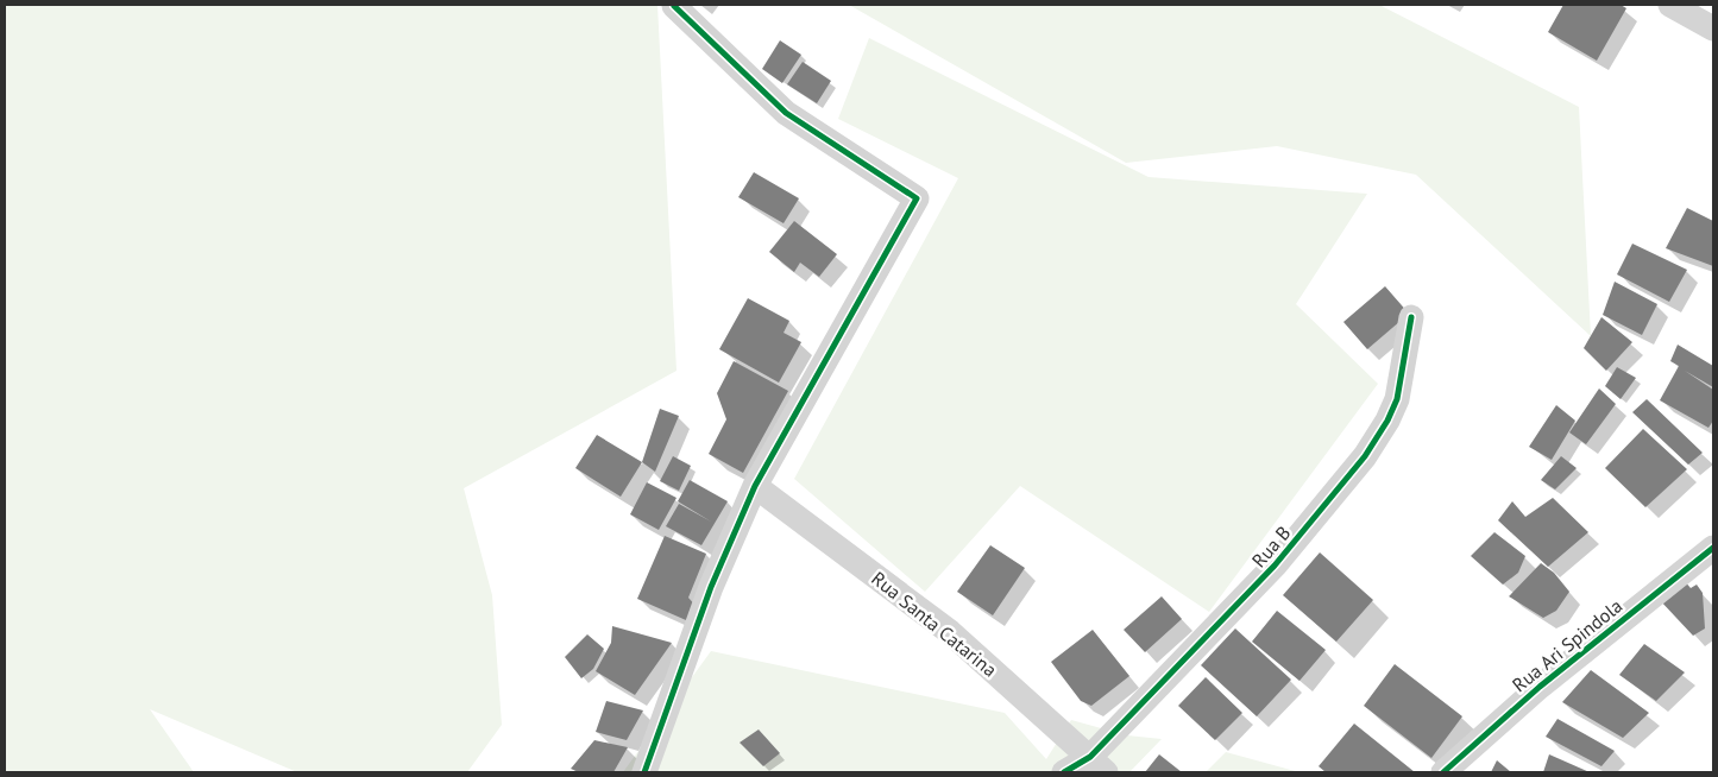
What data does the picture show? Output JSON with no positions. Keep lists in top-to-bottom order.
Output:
{
  "streets": {
    "street": ["Rua B", "Rua Santa Catarina", "Rua Ari Spindola"]
  },
  "crossings": [
    ["Rua B", "Rua Santa Catarina"]
  ]
}
